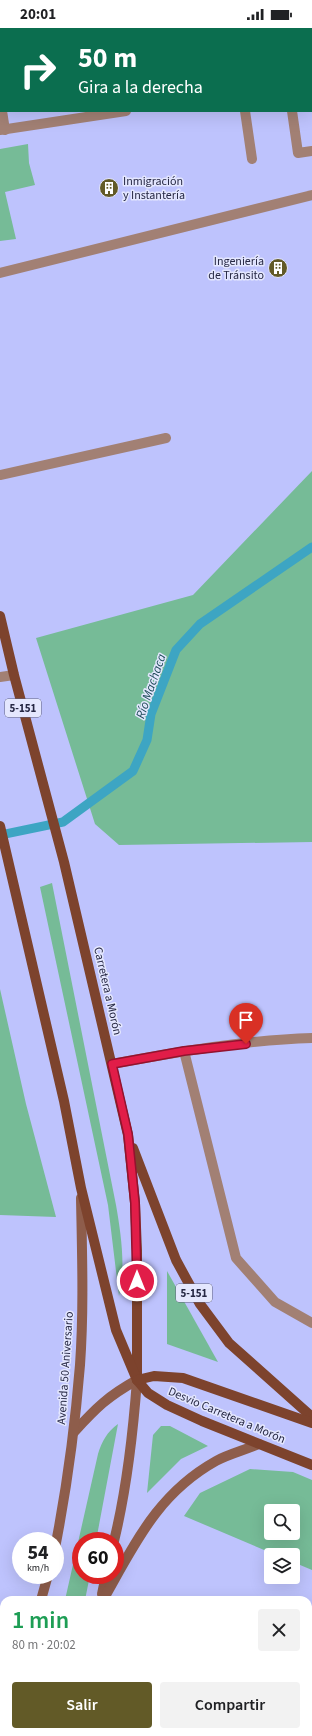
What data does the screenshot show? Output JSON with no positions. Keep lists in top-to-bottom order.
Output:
{
  "streets": {
    "main road": [
      "5-151",
      "Carretera a Morón",
      "Avenida 50 Aniversario",
      "Desvio Carretera a Morón"
    ]
  },
  "crossings": [
    ["5-151", "Carretera a Morón"],
    ["Carretera a Morón", "Desvio Carretera a Morón"],
    ["Avenida 50 Aniversario", "Desvio Carretera a Morón"]
  ],
  "water": ["Río Machaca"],
  "places": {
    "building": ["Inmigración y Instantería", "Ingeniería de Tránsito"]
  },
  "page": {
    "status": "20:01",
    "turn": ["50 m", "Gira a la derecha"],
    "speed": "54 km/h",
    "limit": "60",
    "heading": ["1 min", "80 m · 20:02"],
    "buttons": ["Salir", "Compartir"]
  }
}
